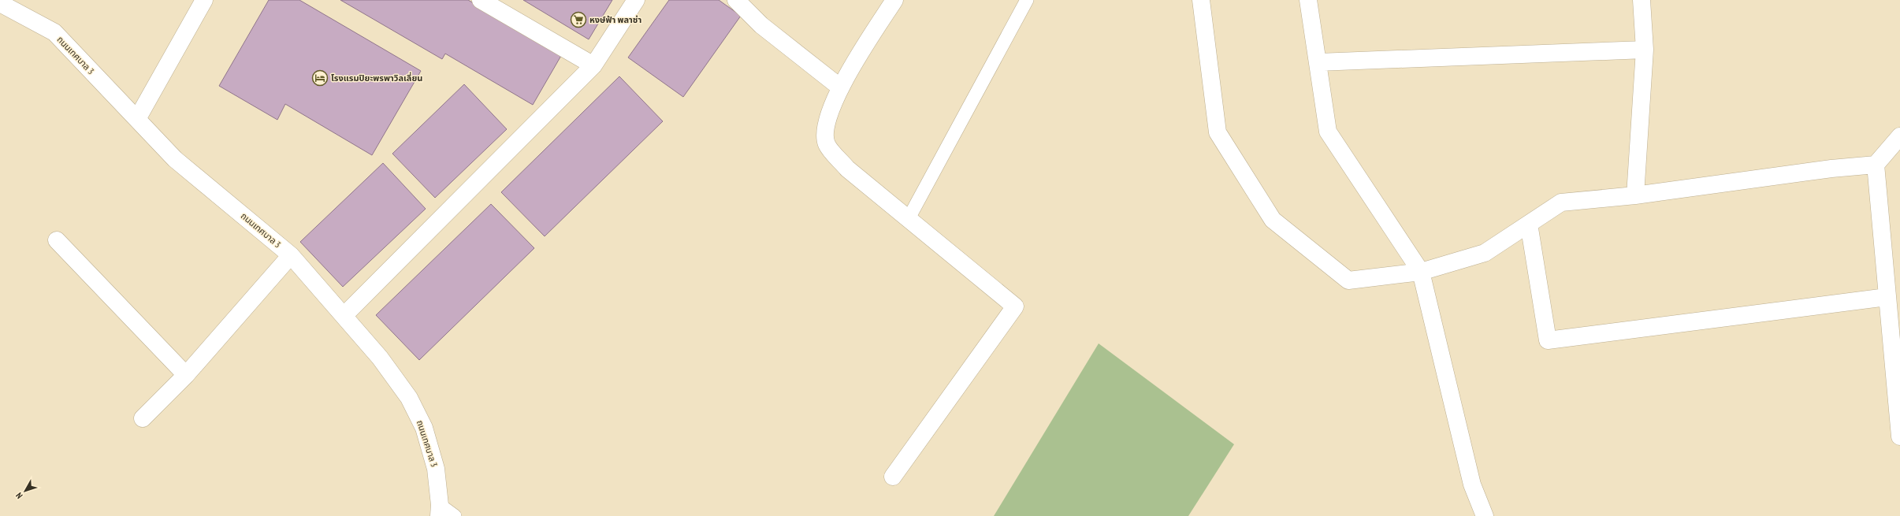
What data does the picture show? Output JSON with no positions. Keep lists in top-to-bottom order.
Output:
{
  "streets": {
    "street": ["ถนนเทศบาล 3"]
  },
  "places": {
    "supermarket": ["หงษ์ฟ้า พลาซ่า"],
    "hotel": ["โรงแรมปิยะพรพาวิลเลี่ยน"]
  },
  "north": "bottom left"
}
